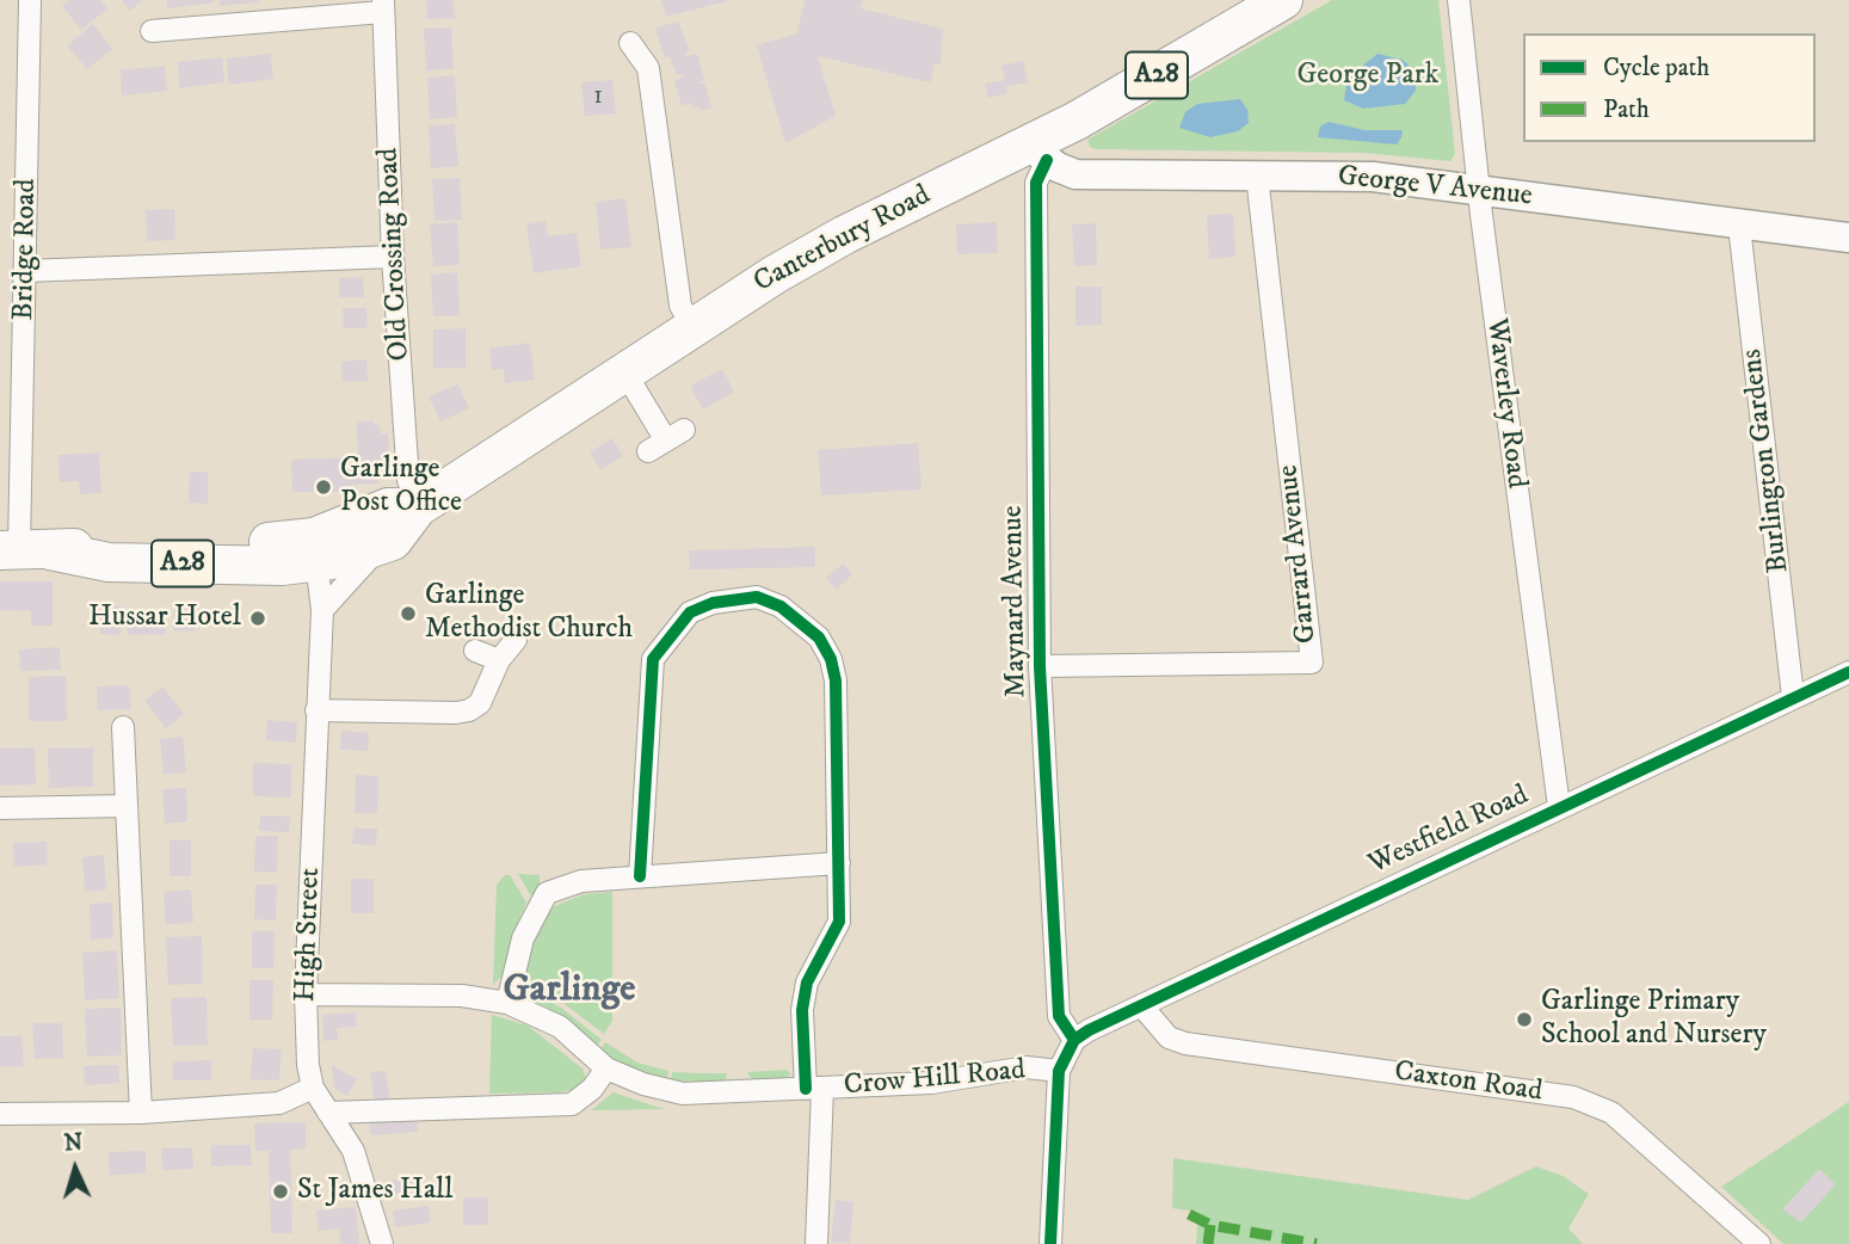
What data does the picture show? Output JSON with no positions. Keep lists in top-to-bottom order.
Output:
{
  "streets": {
    "highway": ["A28", "Canterbury Road"],
    "main road": ["George V Avenue"],
    "street": [
      "Bridge Road",
      "Old Crossing Road",
      "Waverley Road",
      "Burlington Gardens",
      "Garrard Avenue",
      "Maynard Avenue",
      "Westfield Road",
      "High Street",
      "Crow Hill Road",
      "Caxton Road"
    ]
  },
  "crossings": [
    ["George V Avenue", "Canterbury Road"],
    ["George V Avenue", "Waverley Road"],
    ["George V Avenue", "Burlington Gardens"],
    ["George V Avenue", "Garrard Avenue"],
    ["George V Avenue", "Maynard Avenue"],
    ["Canterbury Road", "Bridge Road"],
    ["Canterbury Road", "Old Crossing Road"],
    ["Canterbury Road", "Maynard Avenue"],
    ["Canterbury Road", "High Street"],
    ["Waverley Road", "Westfield Road"],
    ["Burlington Gardens", "Westfield Road"],
    ["Garrard Avenue", "Maynard Avenue"],
    ["Maynard Avenue", "Westfield Road"],
    ["Westfield Road", "Caxton Road"],
    ["High Street", "Crow Hill Road"]
  ],
  "districts": ["Garlinge"],
  "parks": ["George Park"],
  "places": [
    "Garlinge Post Office",
    "Garlinge Methodist Church",
    "Hussar Hotel",
    "Garlinge Primary School and Nursery",
    "St James Hall"
  ],
  "house_numbers": ["1"],
  "legend": ["Cycle path", "Path"],
  "north": "top"
}
